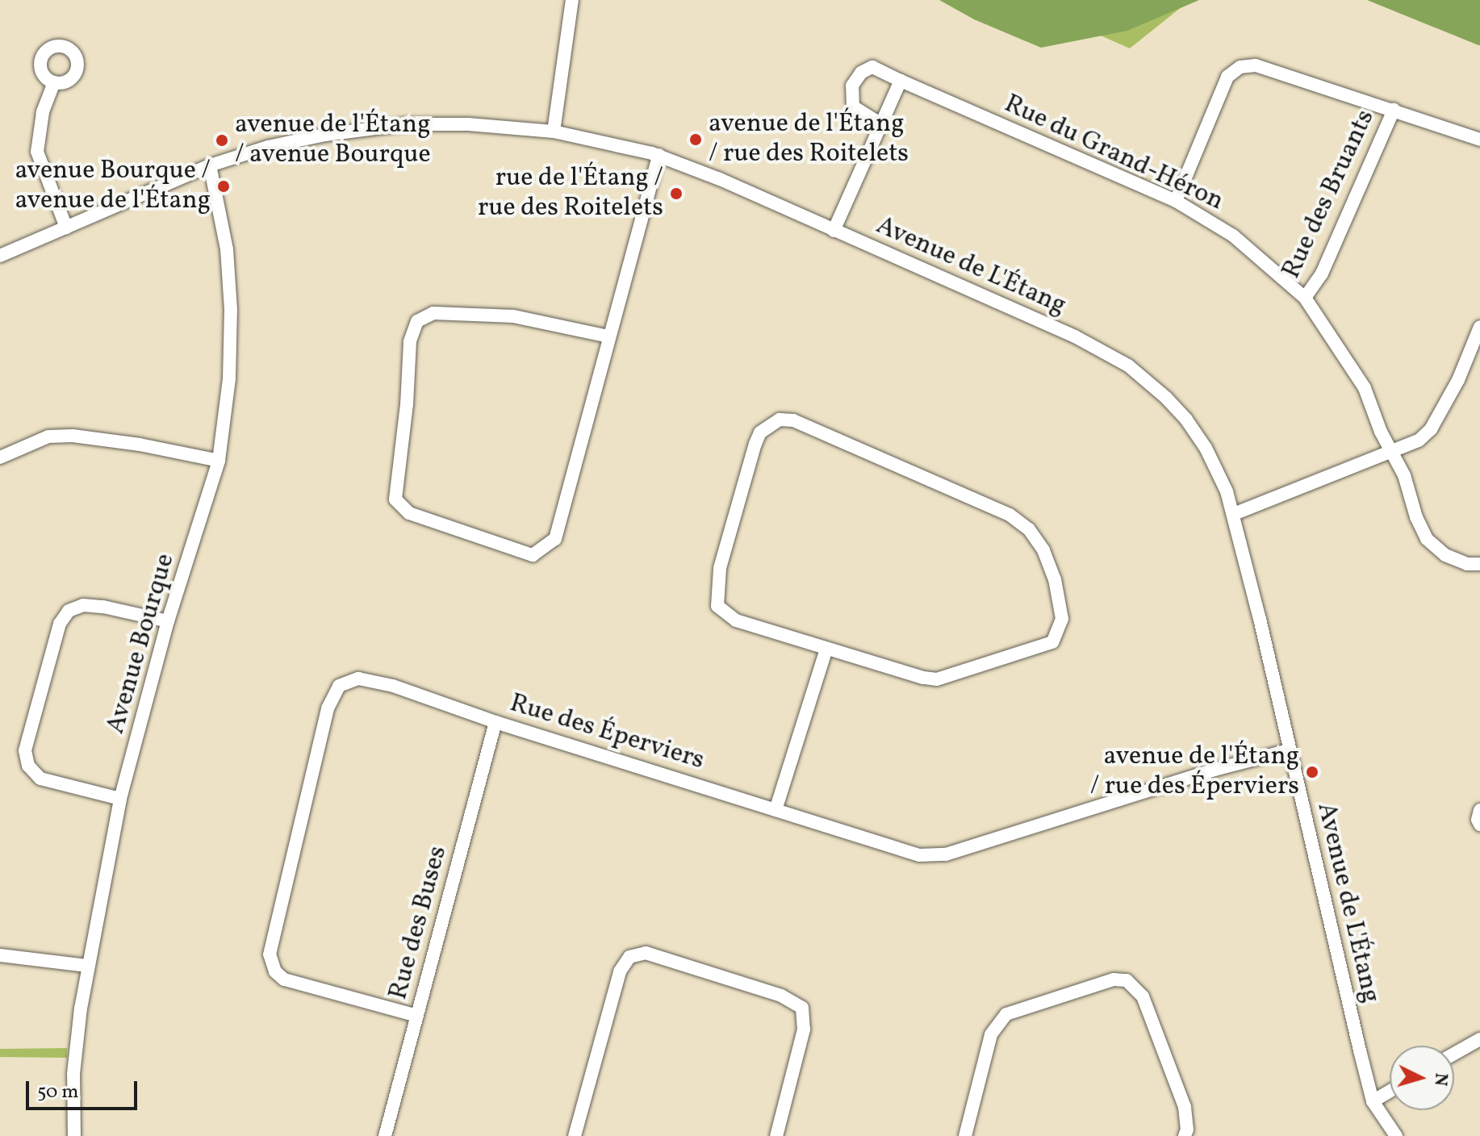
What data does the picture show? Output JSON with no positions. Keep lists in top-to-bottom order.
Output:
{
  "streets": {
    "street": [
      "Rue du Grand-Héron",
      "Rue des Bruants",
      "Avenue de L'Étang",
      "Avenue Bourque",
      "Rue des Éperviers",
      "Rue des Buses"
    ]
  },
  "crossings": [
    ["Rue du Grand-Héron", "Rue des Bruants"],
    ["Avenue de L'Étang", "Avenue Bourque"],
    ["Avenue de L'Étang", "Rue des Éperviers"],
    ["Rue des Éperviers", "Rue des Buses"]
  ],
  "places": [
    "avenue de l'Étang / rue des Roitelets",
    "avenue de l'Étang / avenue Bourque",
    "avenue Bourque / avenue de l'Étang",
    "rue de l'Étang / rue des Roitelets",
    "avenue de l'Étang / rue des Éperviers"
  ],
  "scale_bar": "50 m",
  "north": "right"
}
